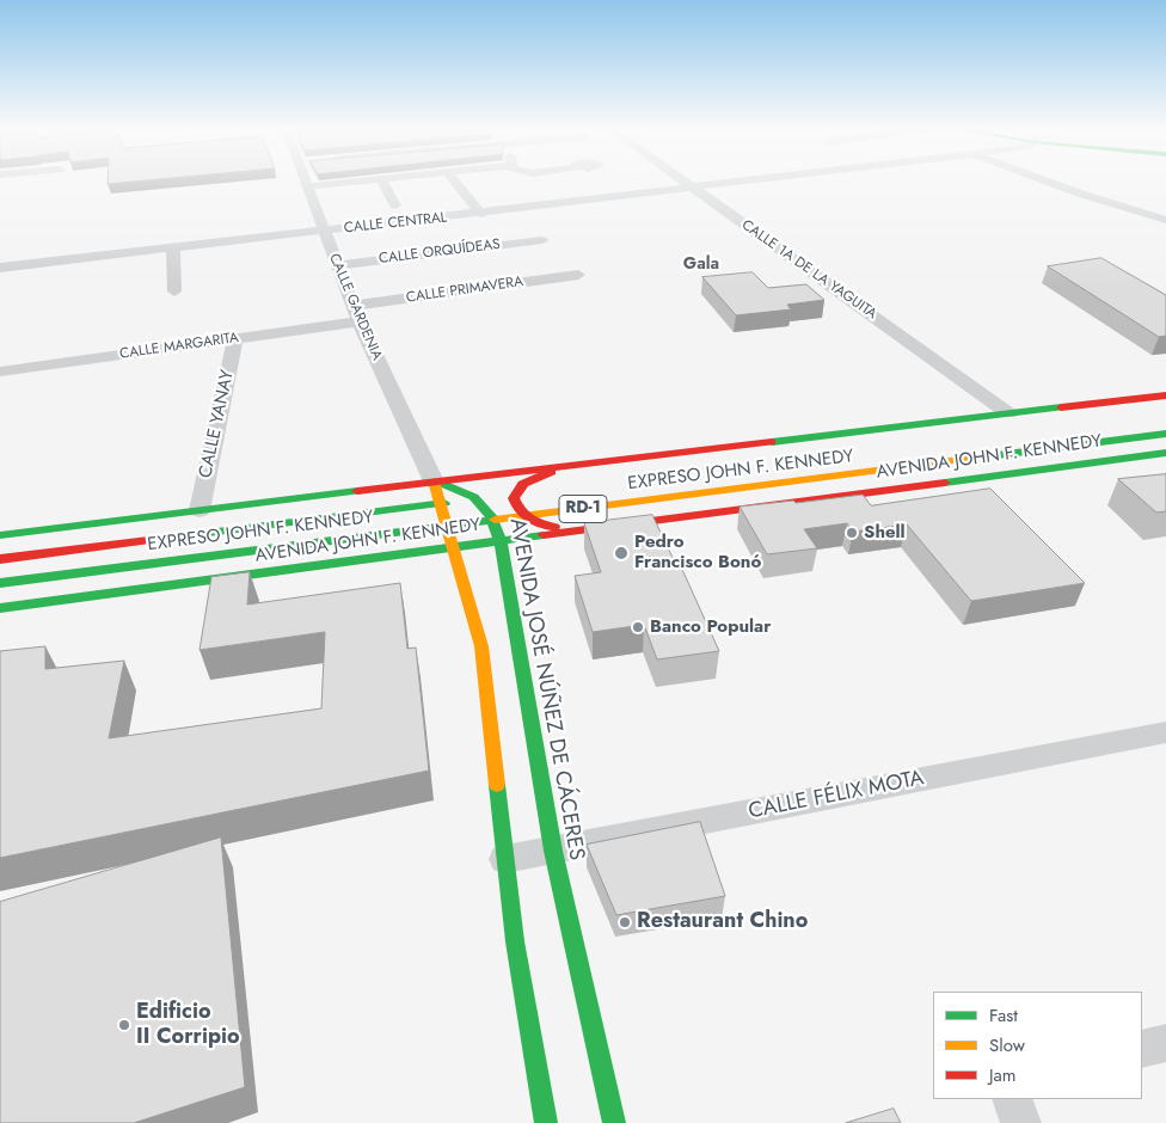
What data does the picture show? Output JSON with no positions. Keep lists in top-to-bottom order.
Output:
{
  "streets": {
    "main road": [
      "AVENIDA JOHN F. KENNEDY",
      "EXPRESO JOHN F. KENNEDY",
      "RD-1",
      "AVENIDA JOSÉ NÚÑEZ DE CÁCERES"
    ],
    "street": [
      "CALLE CENTRAL",
      "CALLE ORQUÍDEAS",
      "CALLE 1A DE LA YAGUITA",
      "CALLE PRIMAVERA",
      "CALLE GARDENIA",
      "CALLE MARGARITA",
      "CALLE YANAY",
      "CALLE FÉLIX MOTA"
    ]
  },
  "crossings": [
    ["CALLE CENTRAL", "CALLE 1A DE LA YAGUITA"],
    ["CALLE CENTRAL", "CALLE GARDENIA"],
    ["CALLE ORQUÍDEAS", "CALLE GARDENIA"],
    ["CALLE PRIMAVERA", "CALLE GARDENIA"],
    ["CALLE PRIMAVERA", "CALLE MARGARITA"],
    ["CALLE GARDENIA", "CALLE MARGARITA"],
    ["CALLE GARDENIA", "AVENIDA JOSÉ NÚÑEZ DE CÁCERES"],
    ["CALLE MARGARITA", "CALLE YANAY"],
    ["AVENIDA JOHN F. KENNEDY", "AVENIDA JOSÉ NÚÑEZ DE CÁCERES"],
    ["AVENIDA JOSÉ NÚÑEZ DE CÁCERES", "CALLE FÉLIX MOTA"]
  ],
  "districts": ["Gala"],
  "places": [
    "Shell",
    "Pedro Francisco Bonó",
    "Banco Popular",
    "Restaurant Chino",
    "Edificio II Corripio"
  ],
  "legend": ["Fast", "Slow", "Jam"]
}
